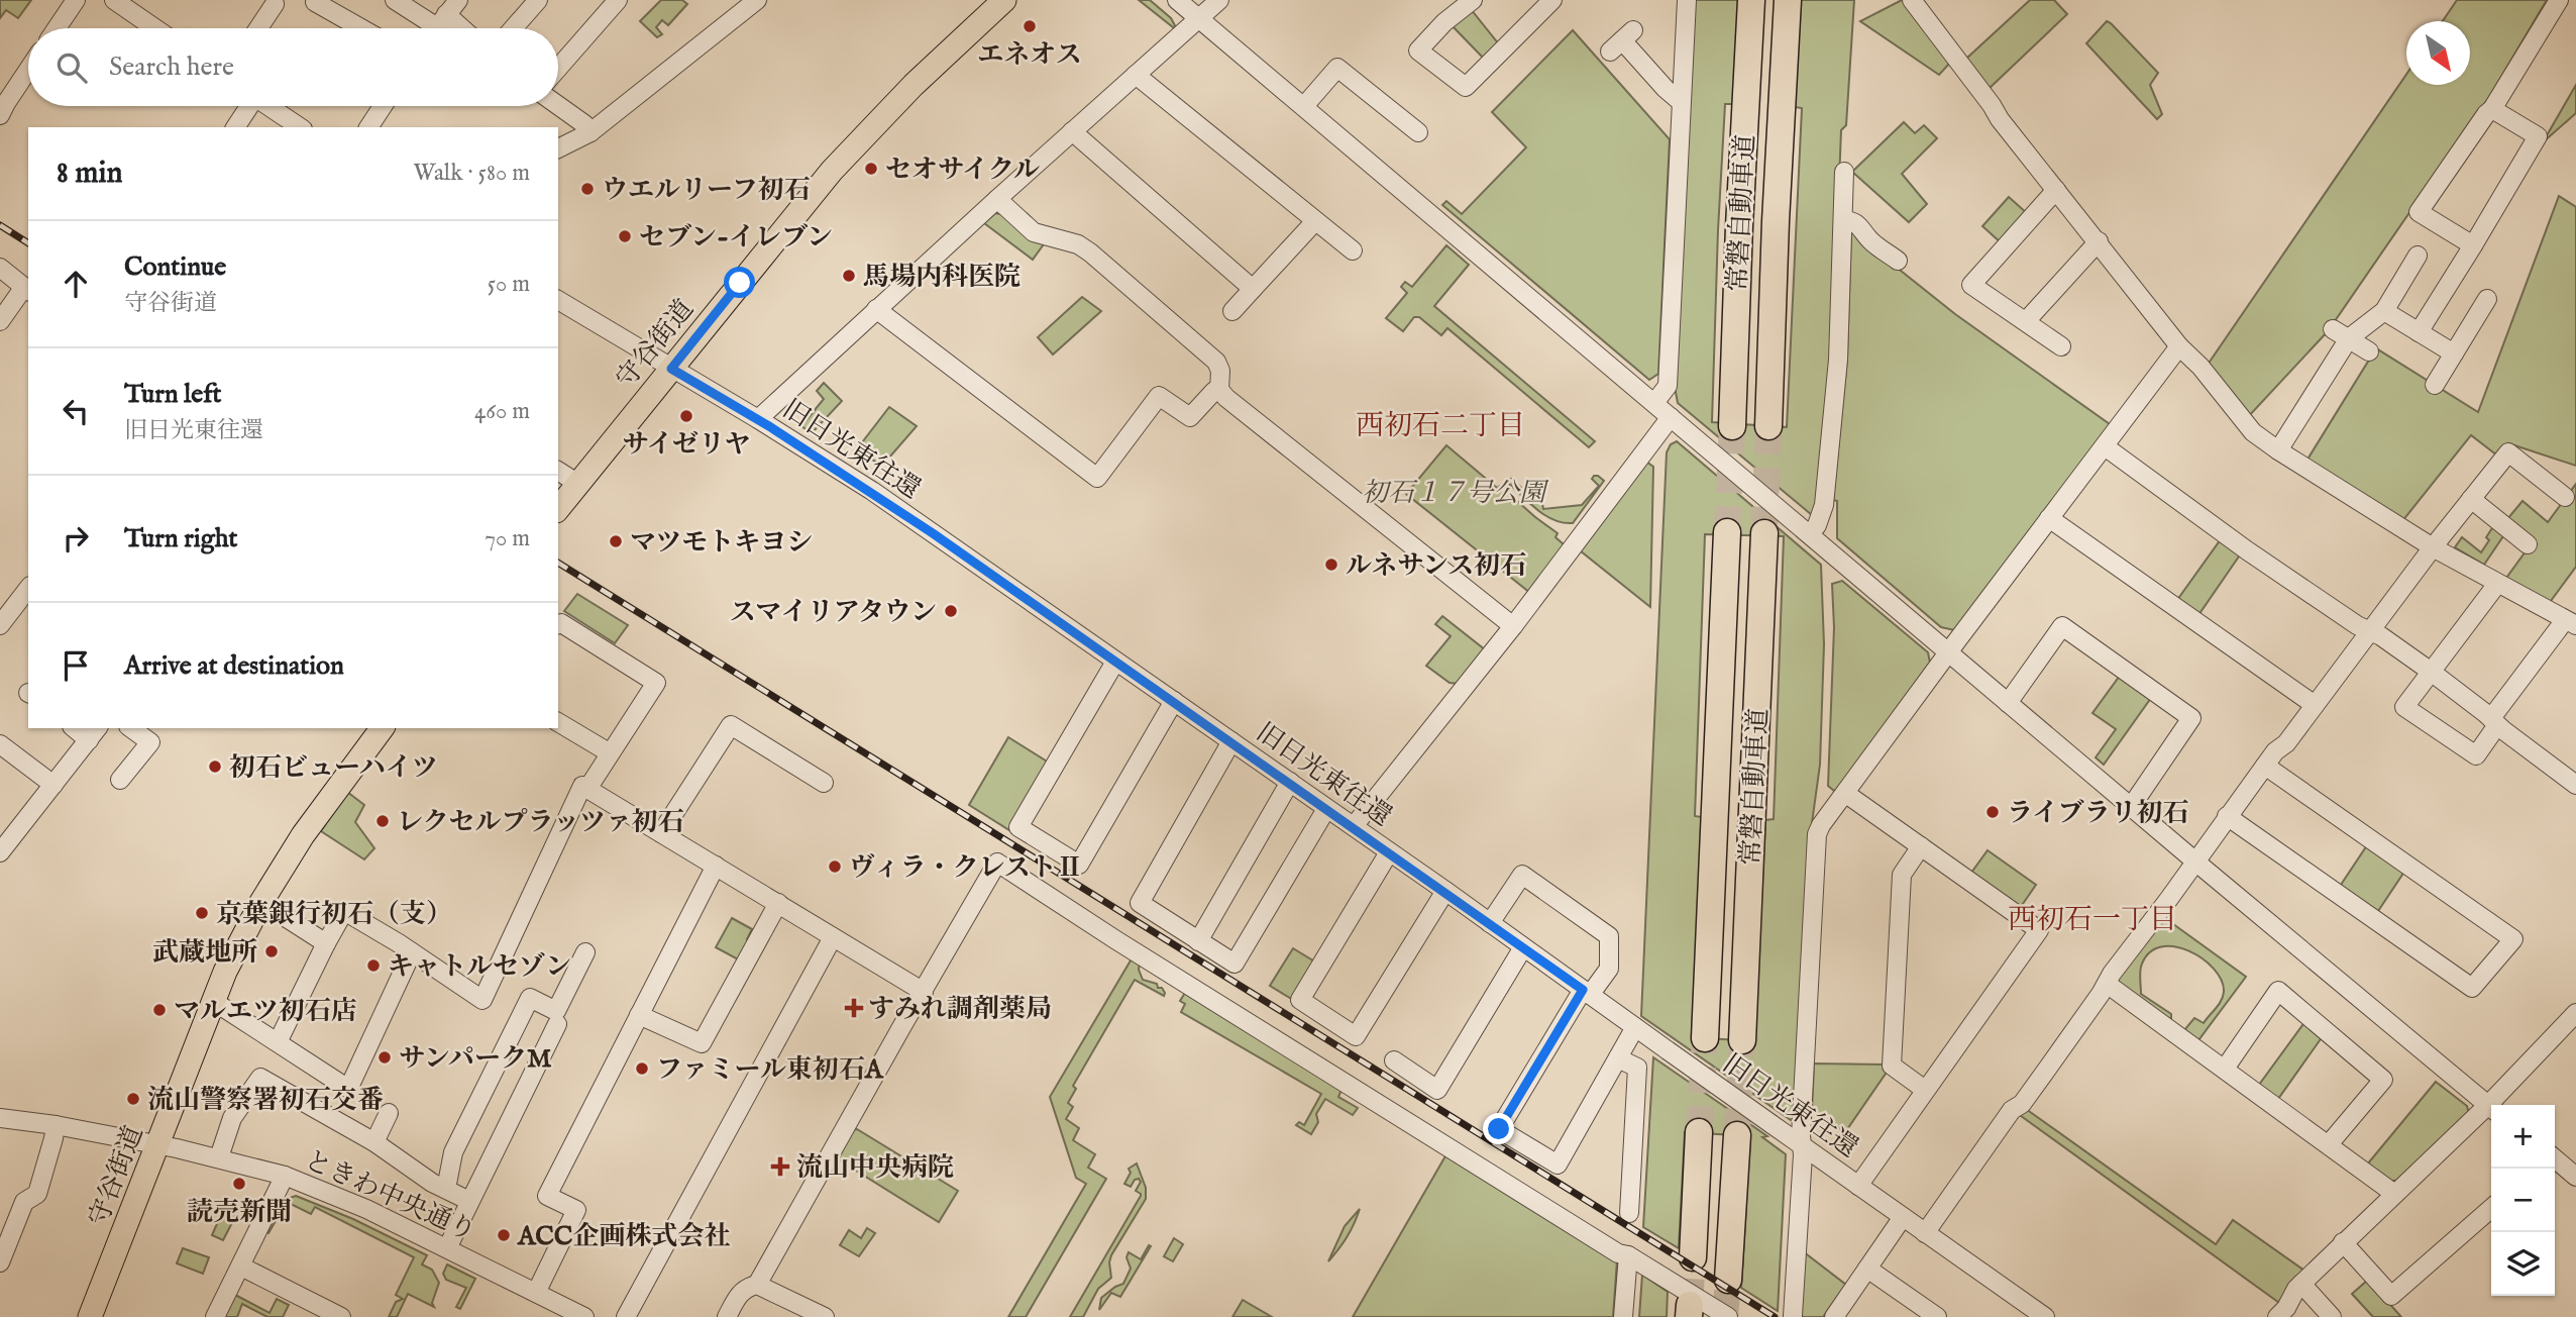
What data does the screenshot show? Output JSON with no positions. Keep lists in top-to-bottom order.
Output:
{
  "streets": {
    "highway": ["常磐自動車道"],
    "main road": ["守谷街道"],
    "street": ["旧日光東往還", "ときわ中央通り"]
  },
  "crossings": [
    ["守谷街道", "旧日光東往還"],
    ["守谷街道", "ときわ中央通り"]
  ],
  "districts": ["西初石二丁目", "西初石一丁目"],
  "parks": ["初石１７号公園"],
  "places": {
    "other": [
      "エネオス",
      "セオサイクル",
      "ウエルリーフ初石",
      "セブン-イレブン",
      "馬場内科医院",
      "サイゼリヤ",
      "マツモトキヨシ",
      "ルネサンス初石",
      "スマイリアタウン",
      "初石ビューハイツ",
      "ライブラリ初石",
      "レクセルプラッツァ初石",
      "ヴィラ・クレストⅡ",
      "京葉銀行初石（支）",
      "武蔵地所",
      "キャトルセゾン",
      "マルエツ初石店",
      "サンパークM",
      "ファミール東初石A",
      "流山警察署初石交番",
      "読売新聞",
      "ACC企画株式会社"
    ],
    "health": ["すみれ調剤薬局", "流山中央病院"]
  },
  "north": "bottom right",
  "page": {
    "search": "Search here",
    "heading": ["8 min", "Walk · 580 m"],
    "list": [
      ["Continue", "守谷街道", "50 m"],
      ["Turn left", "旧日光東往還", "460 m"],
      ["Turn right", "70 m"],
      "Arrive at destination"
    ],
    "map_buttons": ["+", "−"]
  }
}
